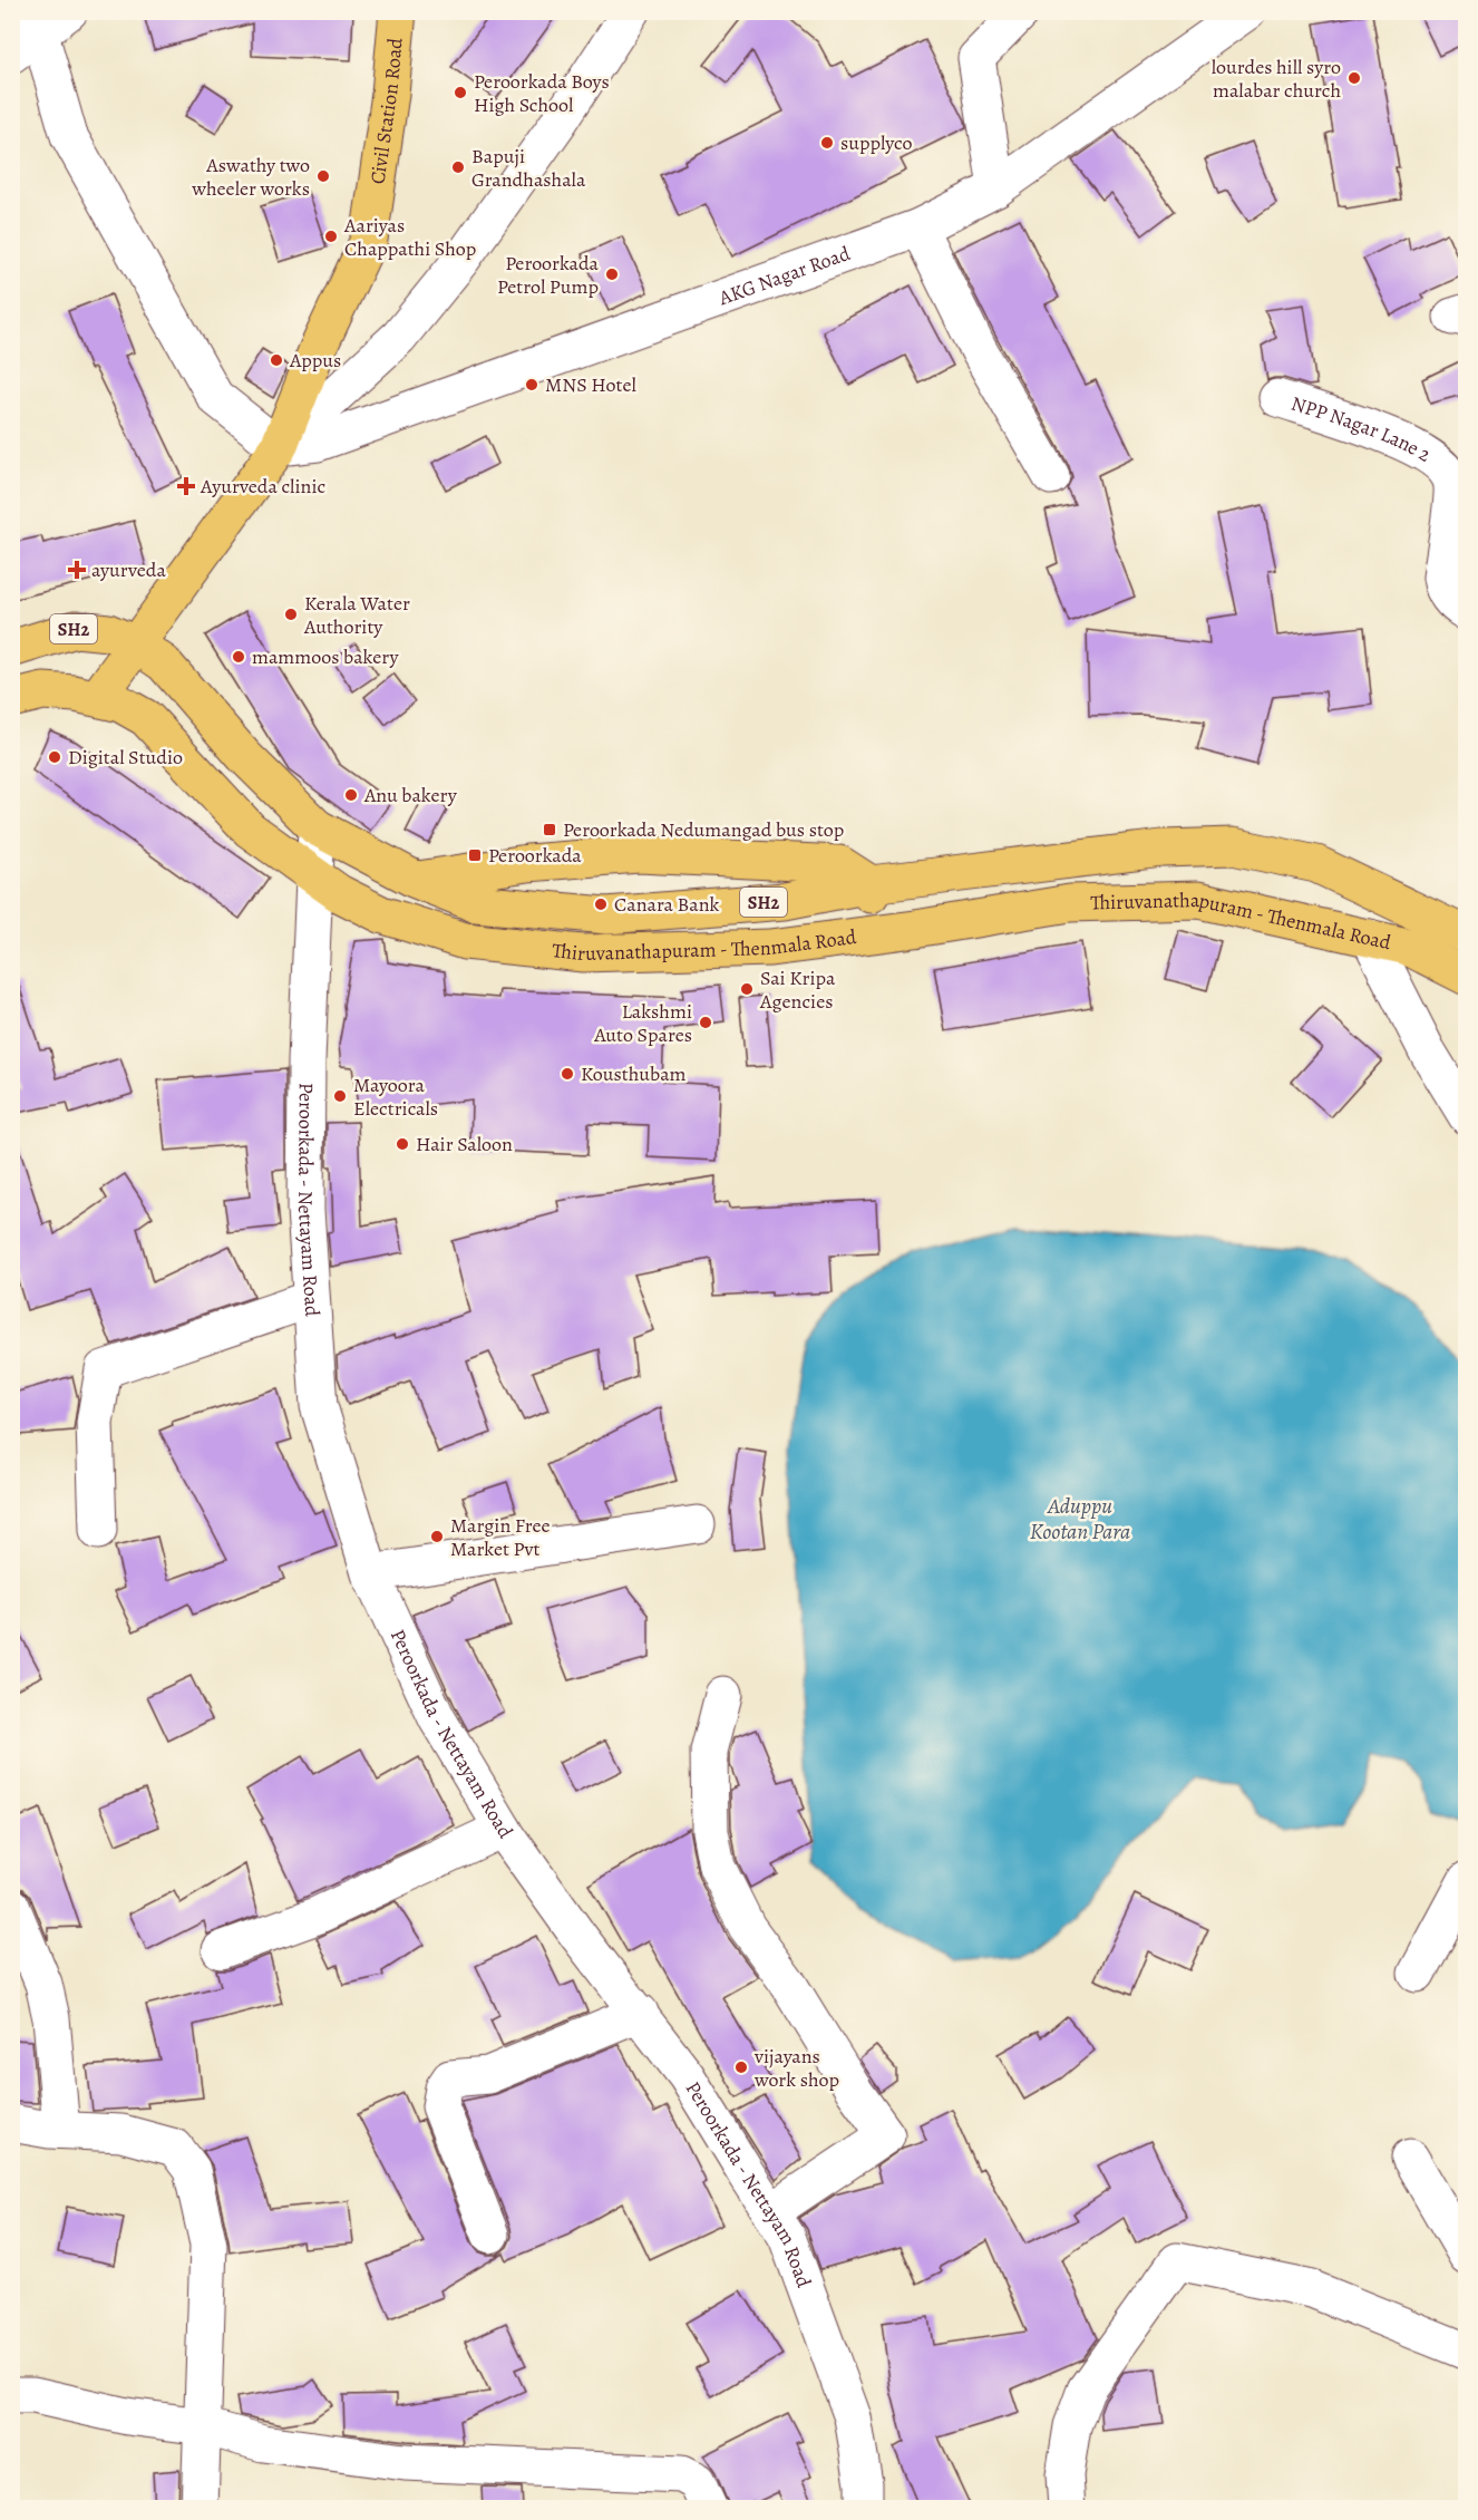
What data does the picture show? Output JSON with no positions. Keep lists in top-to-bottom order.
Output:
{
  "streets": {
    "main road": ["Civil Station Road", "SH2", "Thiruvanathapuram - Thenmala Road"],
    "street": ["AKG Nagar Road", "NPP Nagar Lane 2", "Peroorkada - Nettayam Road"]
  },
  "crossings": [
    ["Civil Station Road", "AKG Nagar Road"],
    ["Civil Station Road", "SH2"],
    ["Civil Station Road", "Thiruvanathapuram - Thenmala Road"],
    ["SH2", "Thiruvanathapuram - Thenmala Road"],
    ["Thiruvanathapuram - Thenmala Road", "Peroorkada - Nettayam Road"]
  ],
  "water": ["Aduppu Kootan Para"],
  "places": {
    "other": [
      "lourdes hill syro malabar church",
      "Peroorkada Boys High School",
      "supplyco",
      "Bapuji Grandhashala",
      "Aswathy two wheeler works",
      "Aariyas Chappathi Shop",
      "Peroorkada Petrol Pump",
      "Appus",
      "MNS Hotel",
      "Kerala Water Authority",
      "mammoos bakery",
      "Digital Studio",
      "Anu bakery",
      "Canara Bank",
      "Sai Kripa Agencies",
      "Lakshmi Auto Spares",
      "Kousthubam",
      "Mayoora Electricals",
      "Hair Saloon",
      "Margin Free Market Pvt",
      "vijayans work shop"
    ],
    "health": ["Ayurveda clinic", "ayurveda"],
    "transit": ["Peroorkada Nedumangad bus stop", "Peroorkada"]
  }
}
